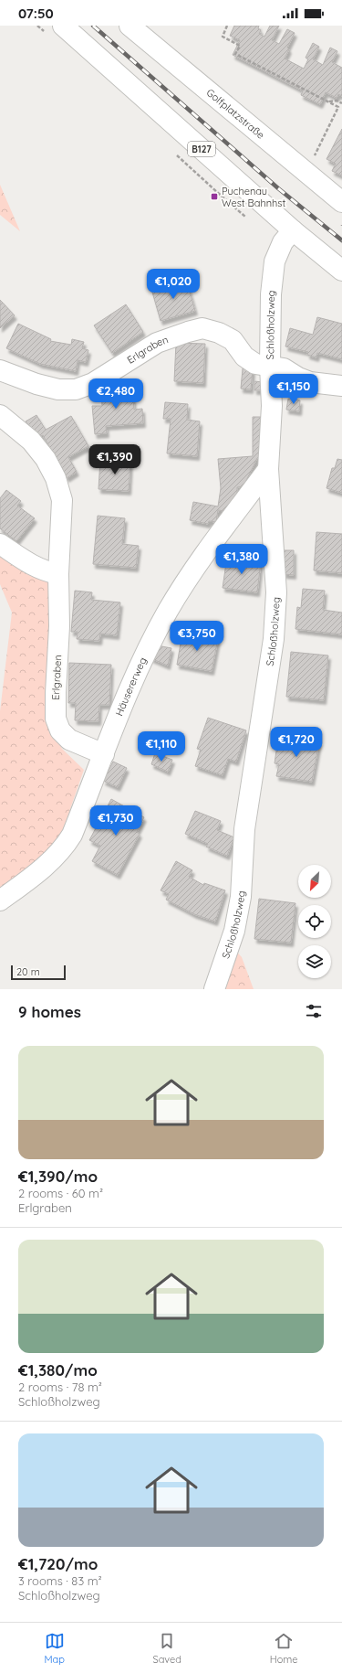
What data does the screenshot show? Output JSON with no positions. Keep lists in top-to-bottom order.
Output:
{
  "streets": {
    "street": [
      "Golfplatzstraße",
      "B127",
      "Schloßholzweg",
      "Erlgraben",
      "Häusererweg"
    ]
  },
  "crossings": [
    ["B127", "Schloßholzweg"],
    ["Schloßholzweg", "Erlgraben"],
    ["Schloßholzweg", "Häusererweg"],
    ["Erlgraben", "Häusererweg"]
  ],
  "places": {
    "transit": ["Puchenau West Bahnhst"]
  },
  "scale_bar": "20 m",
  "north": "bottom left",
  "page": {
    "status": "07:50",
    "price": [
      "€1,020",
      "€1,150",
      "€2,480",
      "€1,390",
      "€1,380",
      "€3,750",
      "€1,720",
      "€1,110",
      "€1,730"
    ],
    "scale": "20 m",
    "heading": "9 homes",
    "list": [
      {
        "name": "€1,390/mo",
        "note": "2 rooms · 60 m² · Erlgraben"
      },
      {
        "name": "€1,380/mo",
        "note": "2 rooms · 78 m² · Schloßholzweg"
      },
      {
        "name": "€1,720/mo",
        "note": "3 rooms · 83 m² · Schloßholzweg"
      }
    ],
    "tabs": ["Map", "Saved", "Home"]
  }
}
